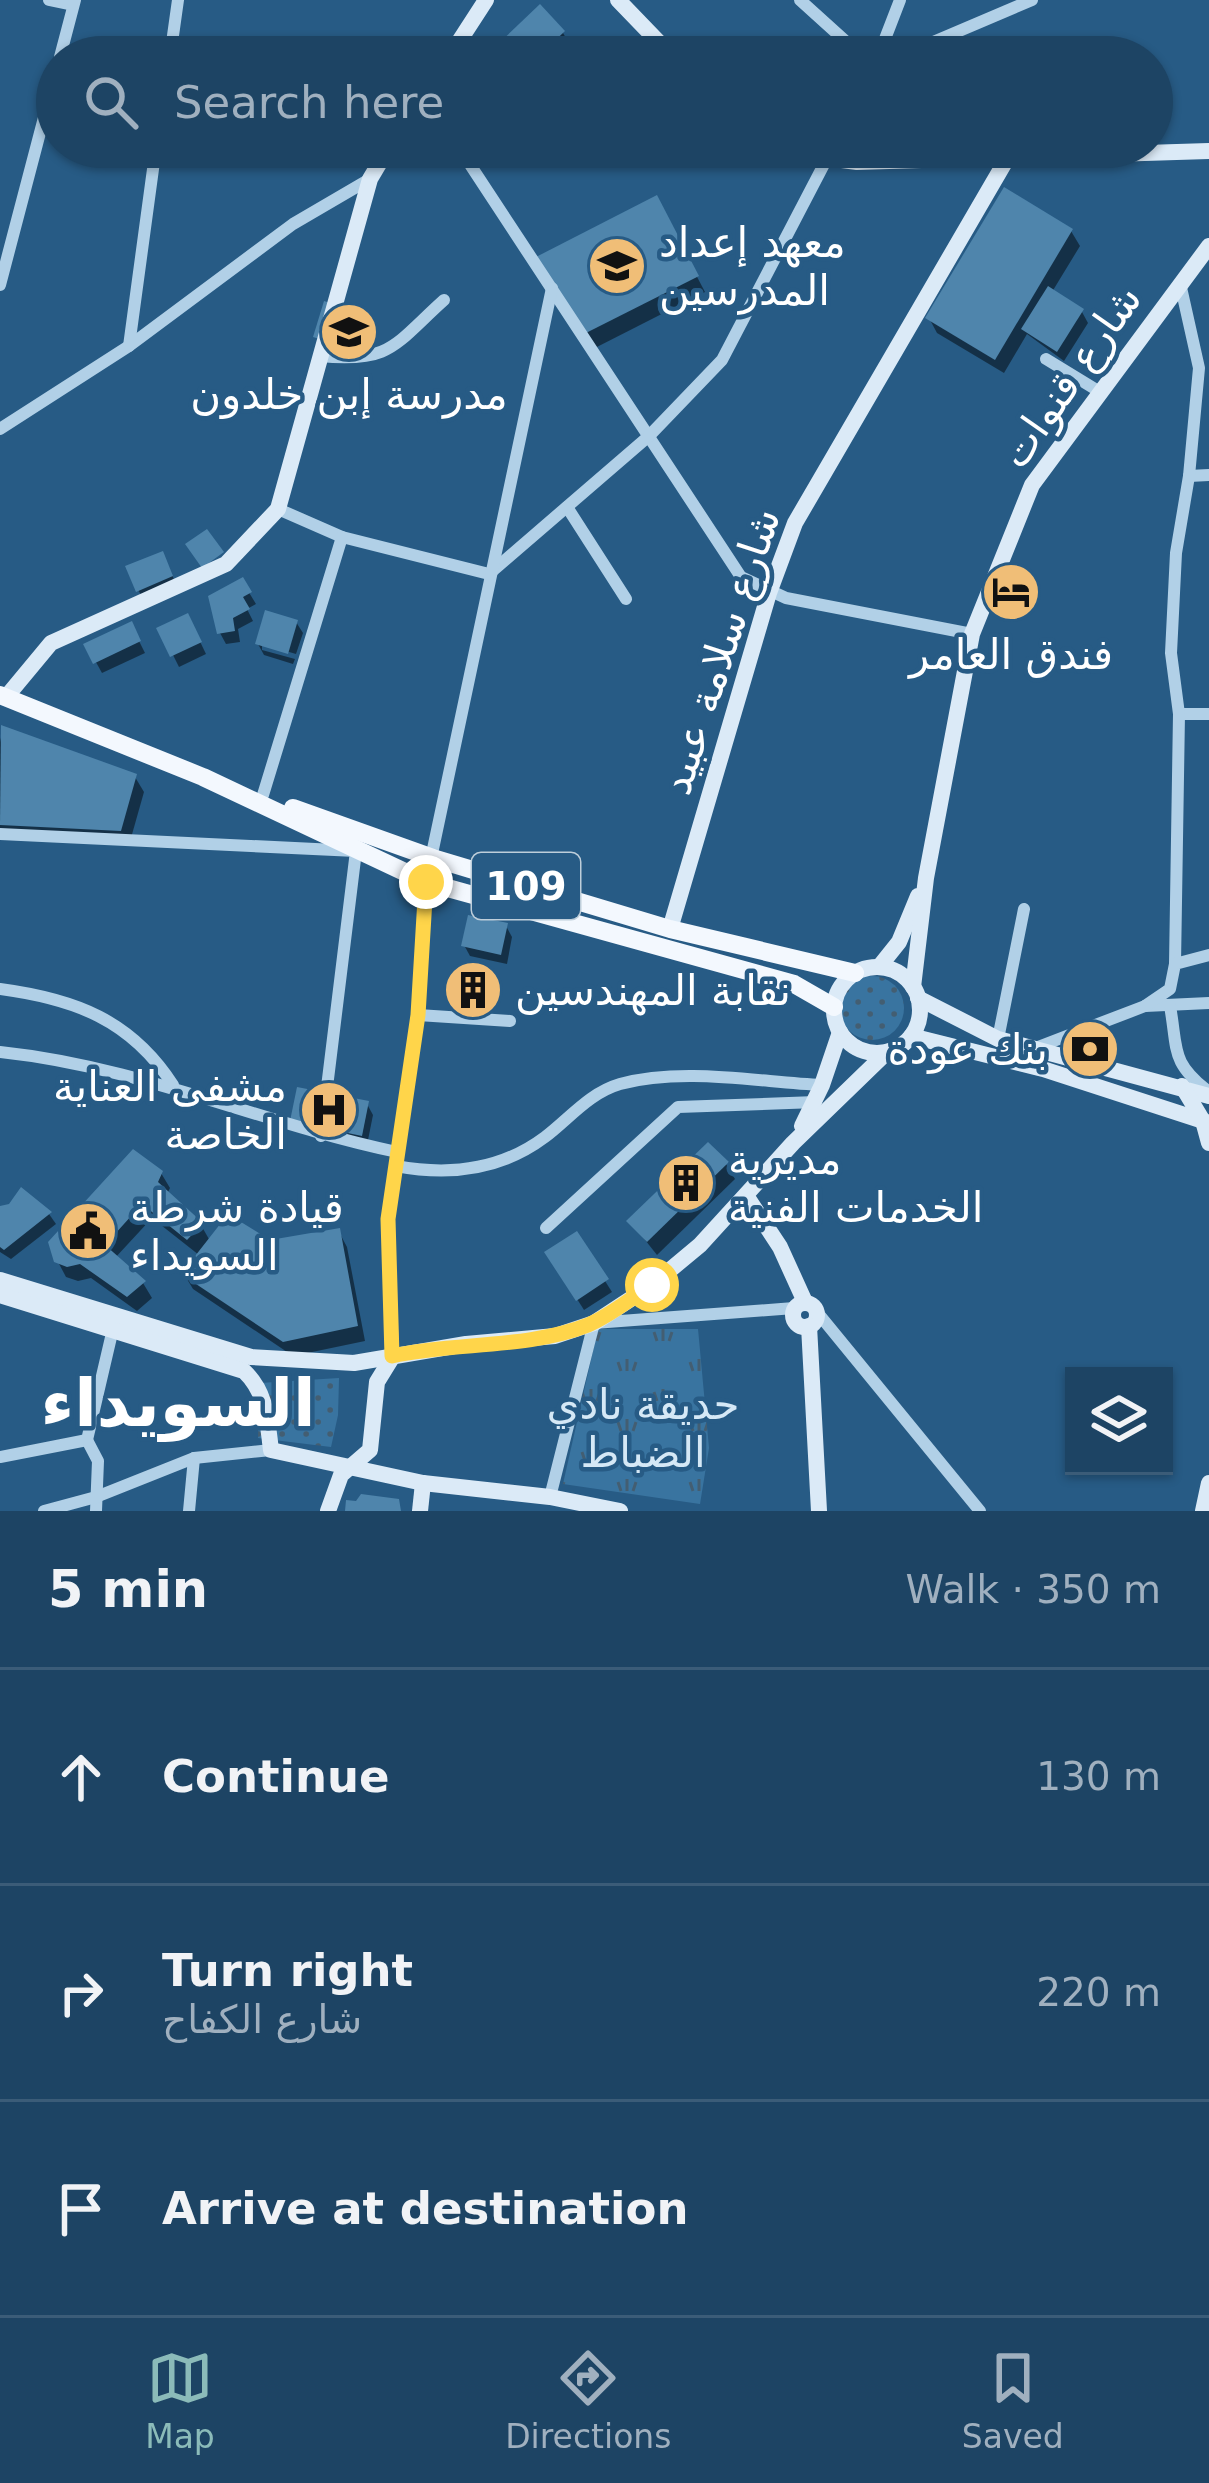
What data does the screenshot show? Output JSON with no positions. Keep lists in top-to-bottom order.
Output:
{
  "streets": {
    "main road": ["شارع قنوات", "شارع سلامة عبيد", "109"]
  },
  "crossings": [
    ["شارع قنوات", "109"],
    ["شارع سلامة عبيد", "109"]
  ],
  "districts": ["السويداء"],
  "parks": ["حديقة نادي الضباط"],
  "places": {
    "school or university": ["معهد إعداد المدرسين", "مدرسة إبن خلدون"],
    "hotel": ["فندق العامر"],
    "building": ["نقابة المهندسين", "مديرية الخدمات الفنية"],
    "bank": ["بنك عودة"],
    "hospital": ["مشفى العناية الخاصة"],
    "public building": ["قيادة شرطة السويداء"]
  },
  "page": {
    "search": "Search here",
    "heading": ["5 min", "Walk · 350 m"],
    "list": [
      ["Continue", "130 m"],
      ["Turn right", "شارع الكفاح", "220 m"],
      "Arrive at destination"
    ],
    "nav": ["Map", "Directions", "Saved"]
  }
}
